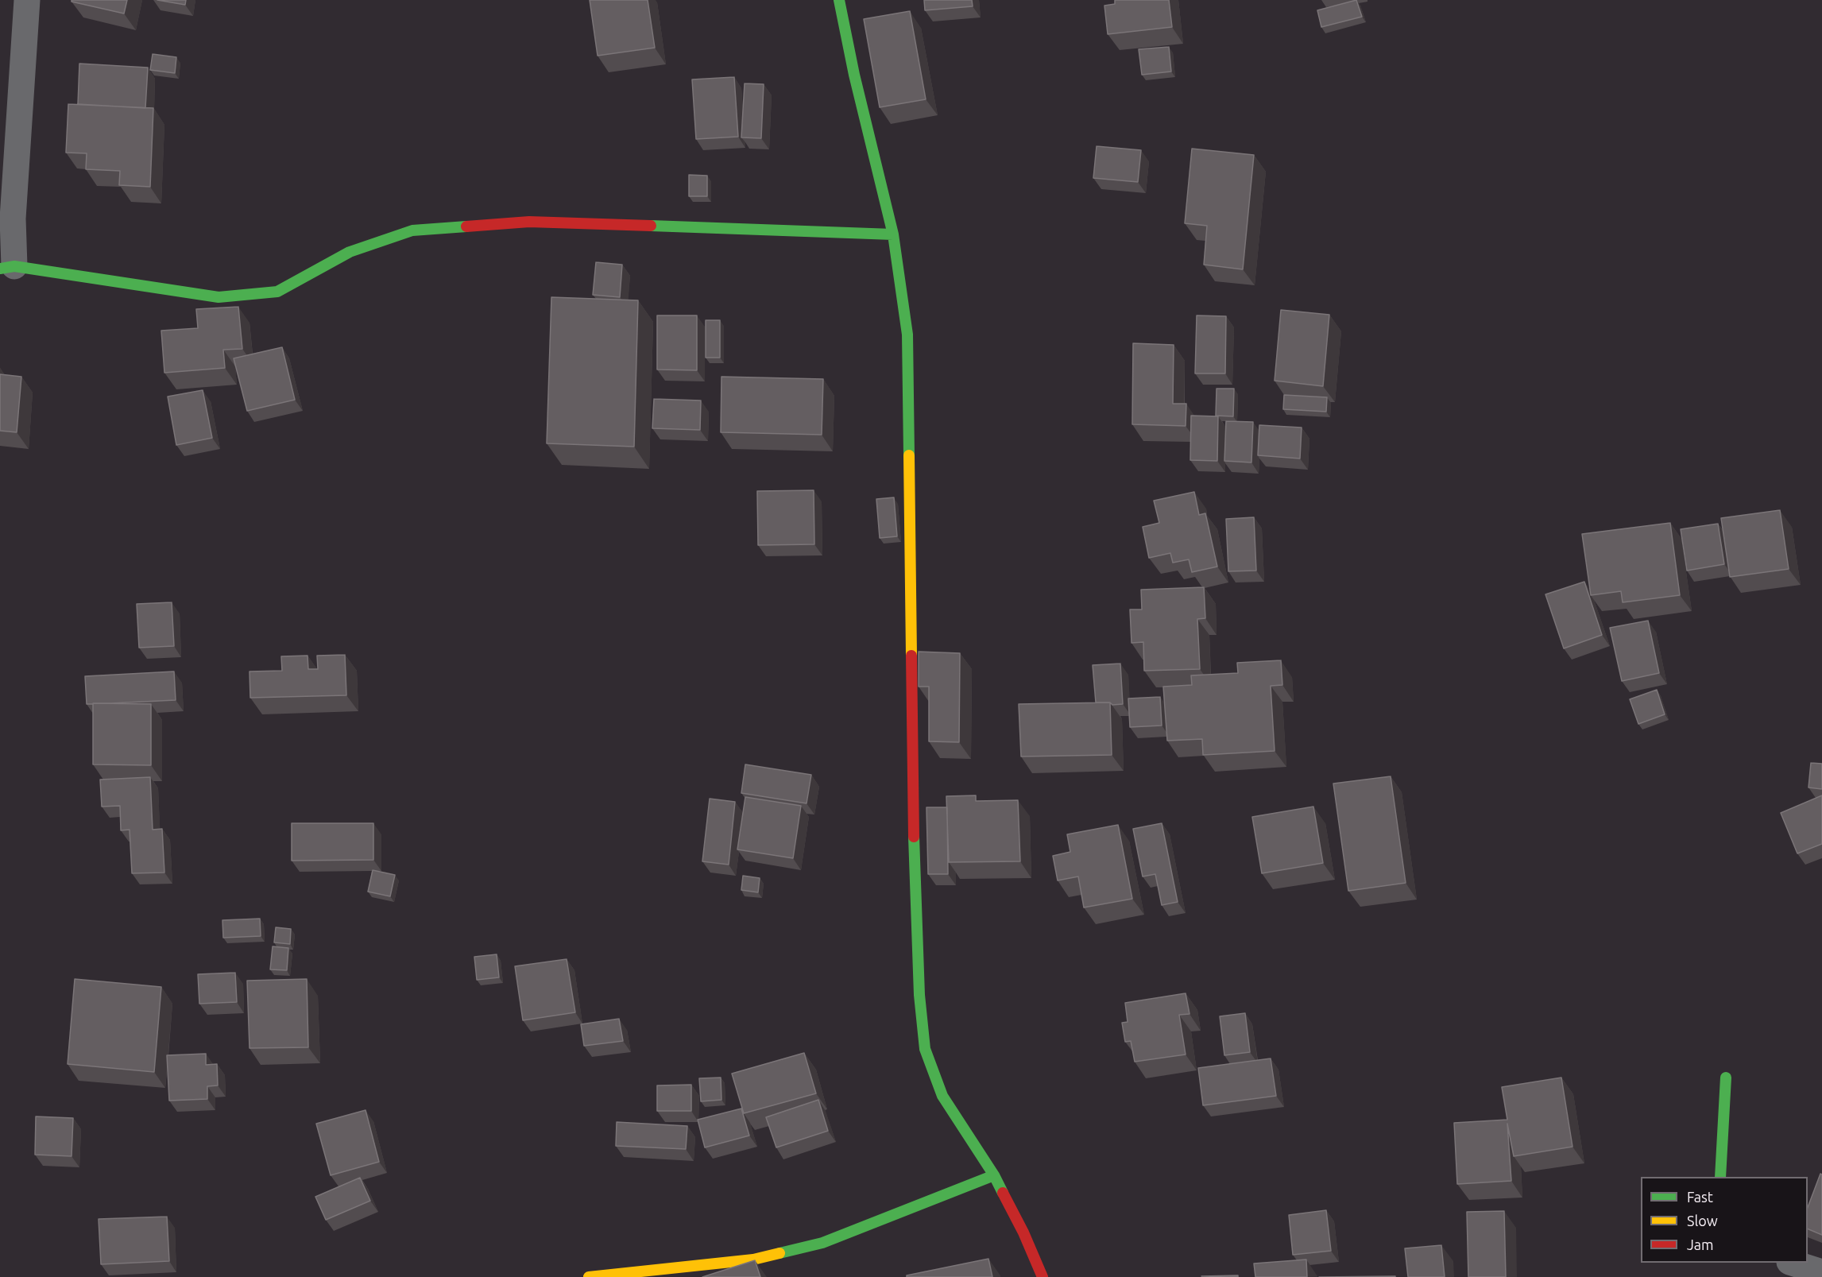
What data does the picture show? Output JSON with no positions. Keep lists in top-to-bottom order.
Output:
{
  "legend": ["Fast", "Slow", "Jam"]
}
